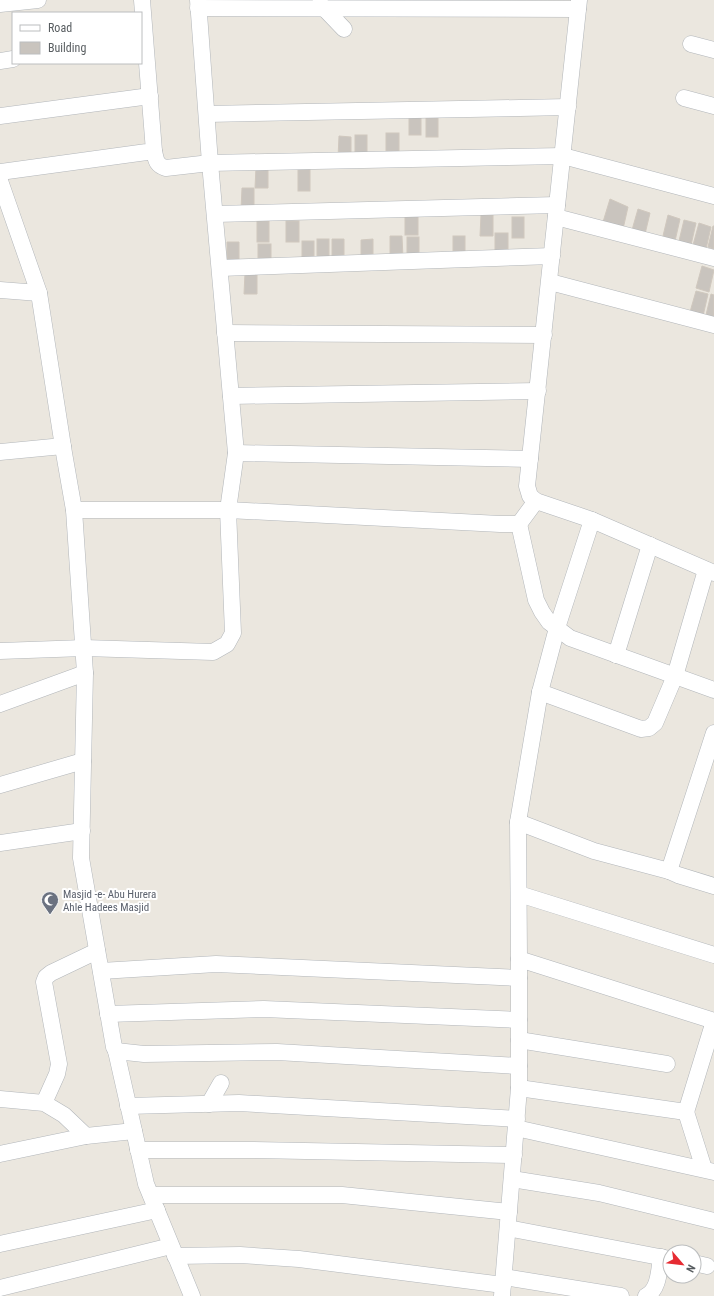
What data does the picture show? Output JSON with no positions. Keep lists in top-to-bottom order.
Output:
{
  "places": {
    "mosque": ["Masjid -e- Abu Hurera Ahle Hadees Masjid"]
  },
  "legend": ["Road", "Building"],
  "north": "bottom right"
}
